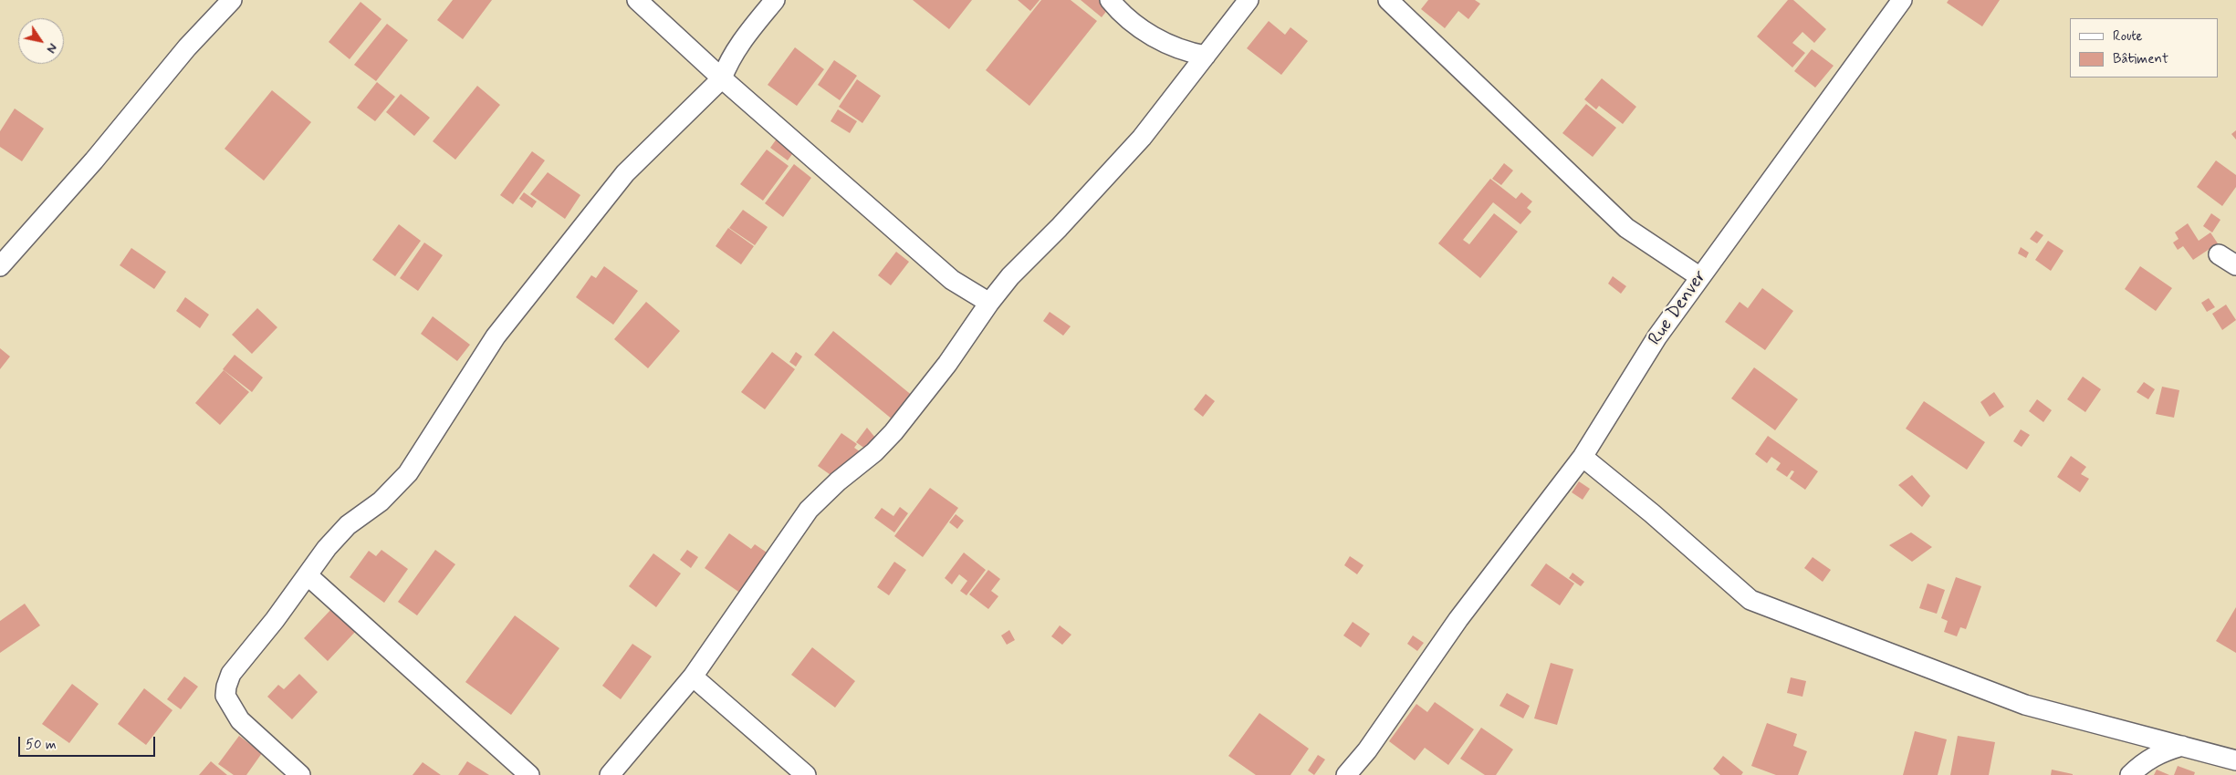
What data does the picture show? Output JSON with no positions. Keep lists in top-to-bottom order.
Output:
{
  "streets": {
    "street": ["Rue Denver"]
  },
  "legend": ["Route", "Bâtiment"],
  "scale_bar": "50 m",
  "north": "bottom right"
}
